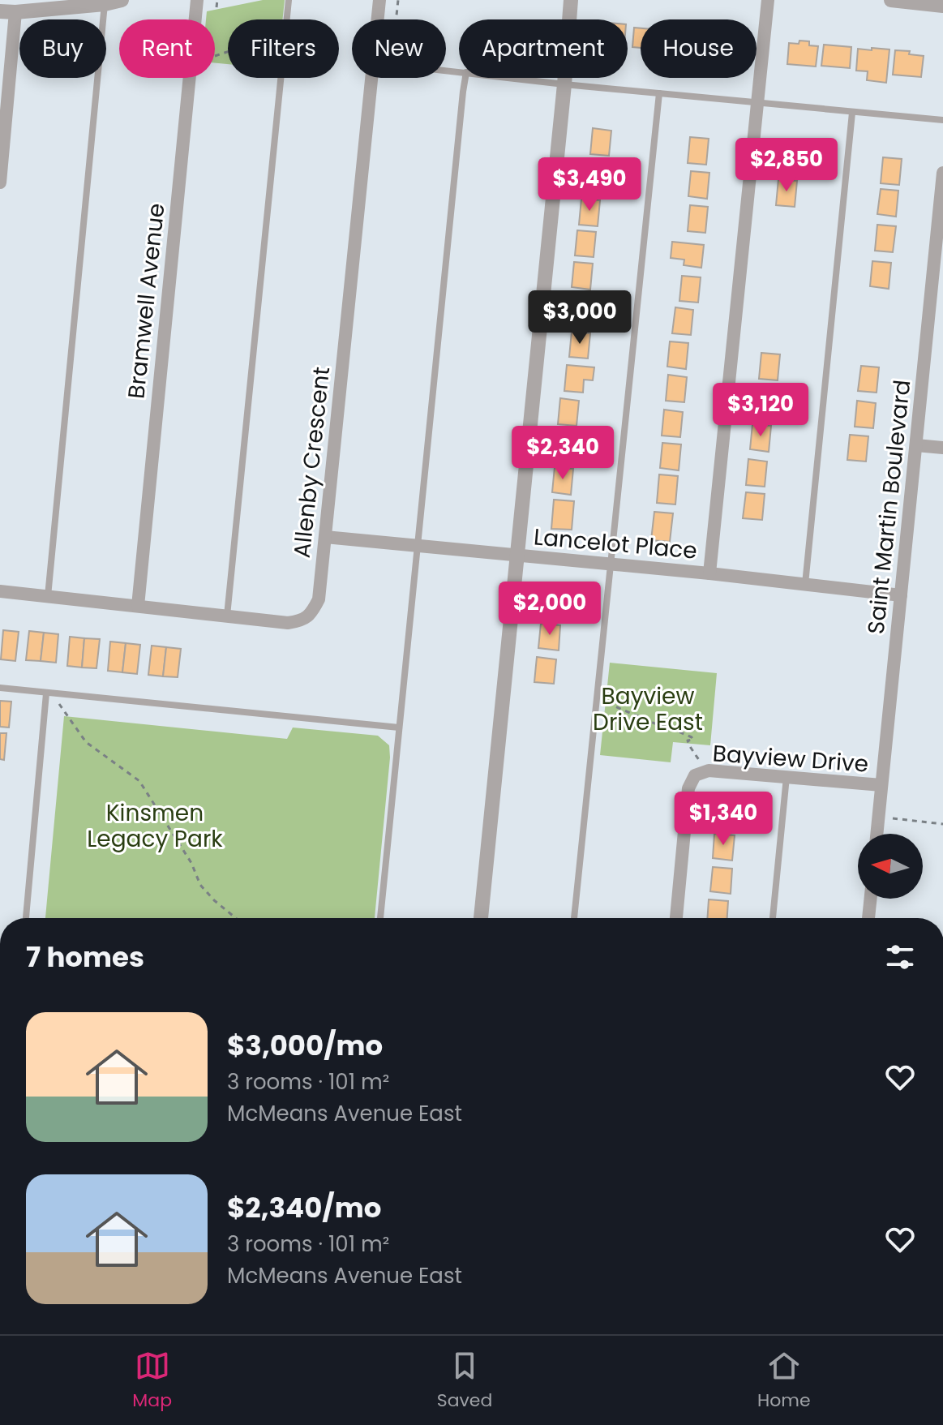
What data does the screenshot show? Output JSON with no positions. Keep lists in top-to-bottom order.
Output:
{
  "streets": {
    "street": [
      "Bramwell Avenue",
      "Allenby Crescent",
      "Saint Martin Boulevard",
      "Lancelot Place",
      "Bayview Drive"
    ]
  },
  "crossings": [
    ["Bramwell Avenue", "Allenby Crescent"],
    ["Allenby Crescent", "Lancelot Place"],
    ["Saint Martin Boulevard", "Lancelot Place"],
    ["Saint Martin Boulevard", "Bayview Drive"]
  ],
  "parks": ["Bayview Drive East", "Kinsmen Legacy Park"],
  "north": "left",
  "page": {
    "chip": [
      "Buy",
      "Rent",
      "Filters",
      "New",
      "Apartment",
      "House"
    ],
    "price": [
      "$2,850",
      "$3,490",
      "$3,000",
      "$3,120",
      "$2,340",
      "$2,000",
      "$1,340"
    ],
    "heading": "7 homes",
    "list": [
      {
        "name": "$3,000/mo",
        "note": "3 rooms · 101 m² · McMeans Avenue East"
      },
      {
        "name": "$2,340/mo",
        "note": "3 rooms · 101 m² · McMeans Avenue East"
      }
    ],
    "tabs": ["Map", "Saved", "Home"]
  }
}
